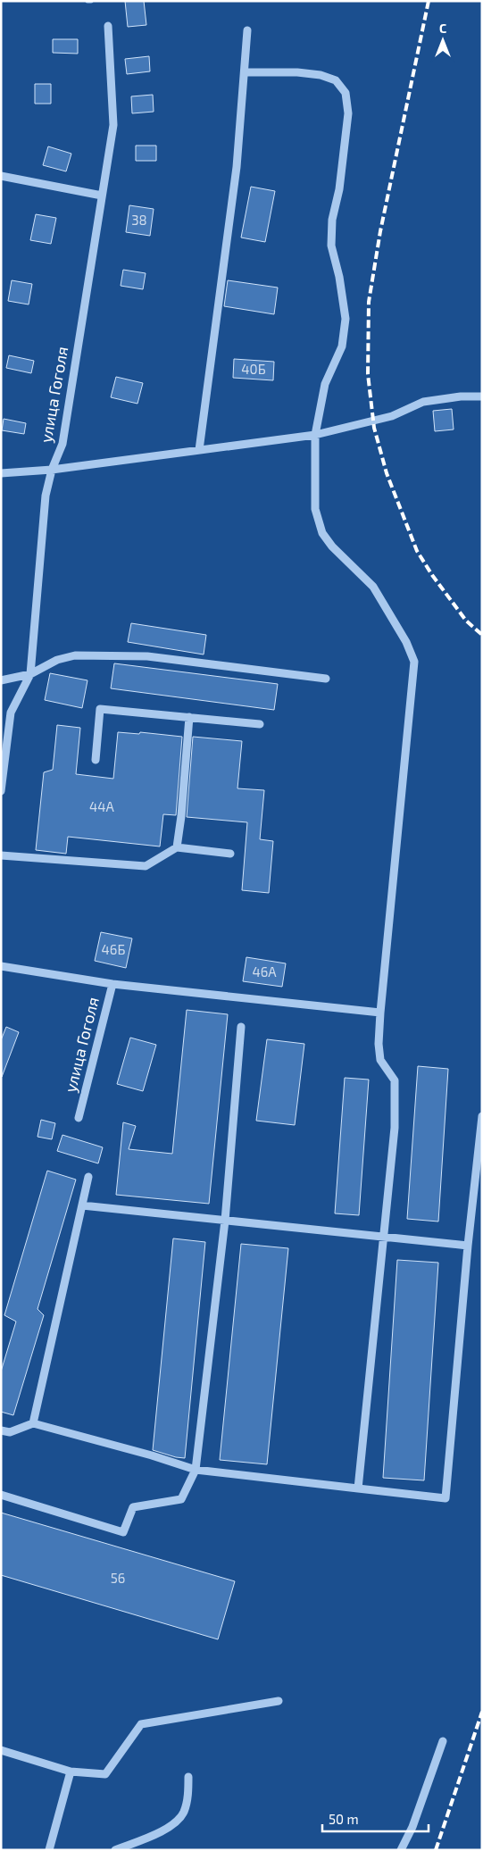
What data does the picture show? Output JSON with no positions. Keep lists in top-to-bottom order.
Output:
{
  "streets": {
    "street": ["улица Гоголя"]
  },
  "house_numbers": [
    "38",
    "40Б",
    "44А",
    "46Б",
    "46А",
    "56"
  ],
  "scale_bar": "50 m",
  "north": "top"
}
